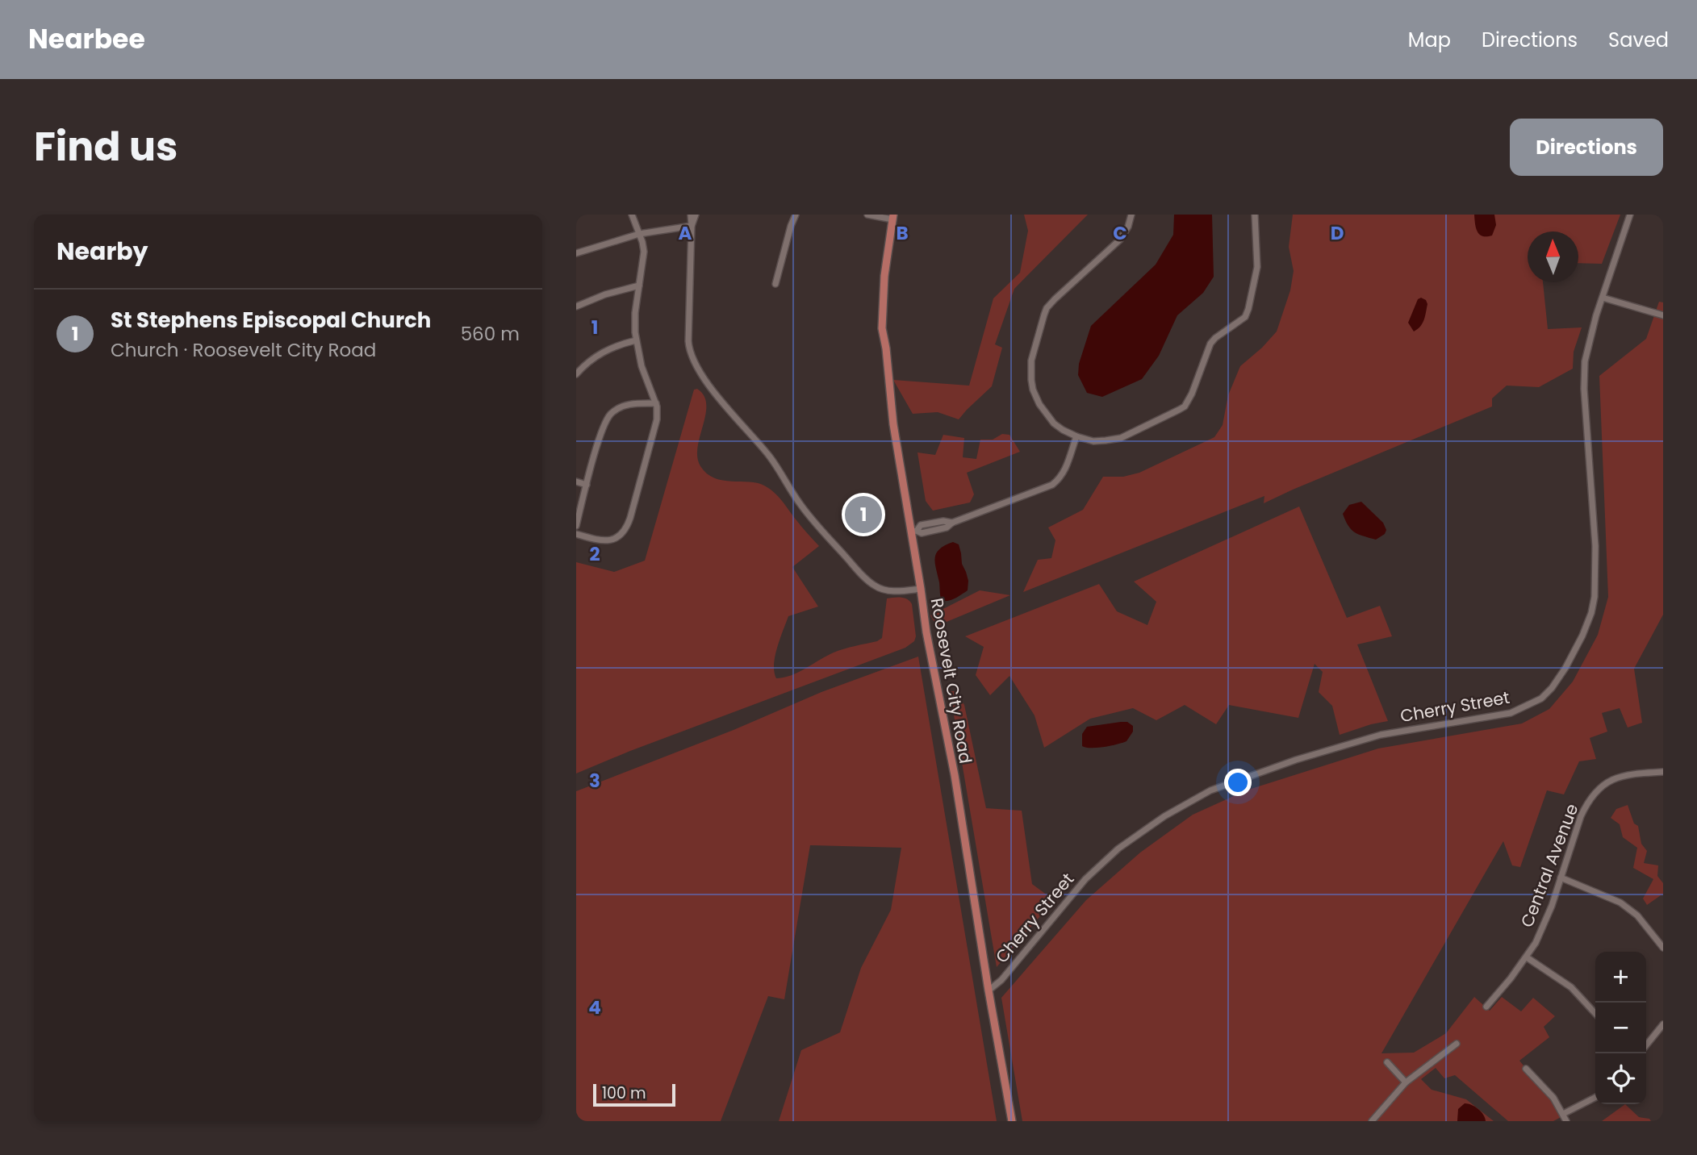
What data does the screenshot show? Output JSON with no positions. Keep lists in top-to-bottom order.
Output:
{
  "streets": {
    "main road": ["Roosevelt City Road"],
    "street": ["Cherry Street", "Central Avenue"]
  },
  "crossings": [
    ["Roosevelt City Road", "Cherry Street"]
  ],
  "scale_bar": "100 m",
  "north": "top",
  "page": {
    "header": "Nearbee",
    "nav": ["Map", "Directions", "Saved"],
    "title": "Find us",
    "buttons": "Directions",
    "heading": "Nearby",
    "list": [
      {
        "mark": "1",
        "name": "St Stephens Episcopal Church",
        "note": "Church · Roosevelt City Road",
        "value": "560 m"
      }
    ],
    "pins": "1",
    "map_buttons": ["+", "−"],
    "scale": "100 m"
  },
  "grid": {
    "columns": [
      "A",
      "B",
      "C",
      "D"
    ],
    "rows": [
      "1",
      "2",
      "3",
      "4"
    ]
  }
}
